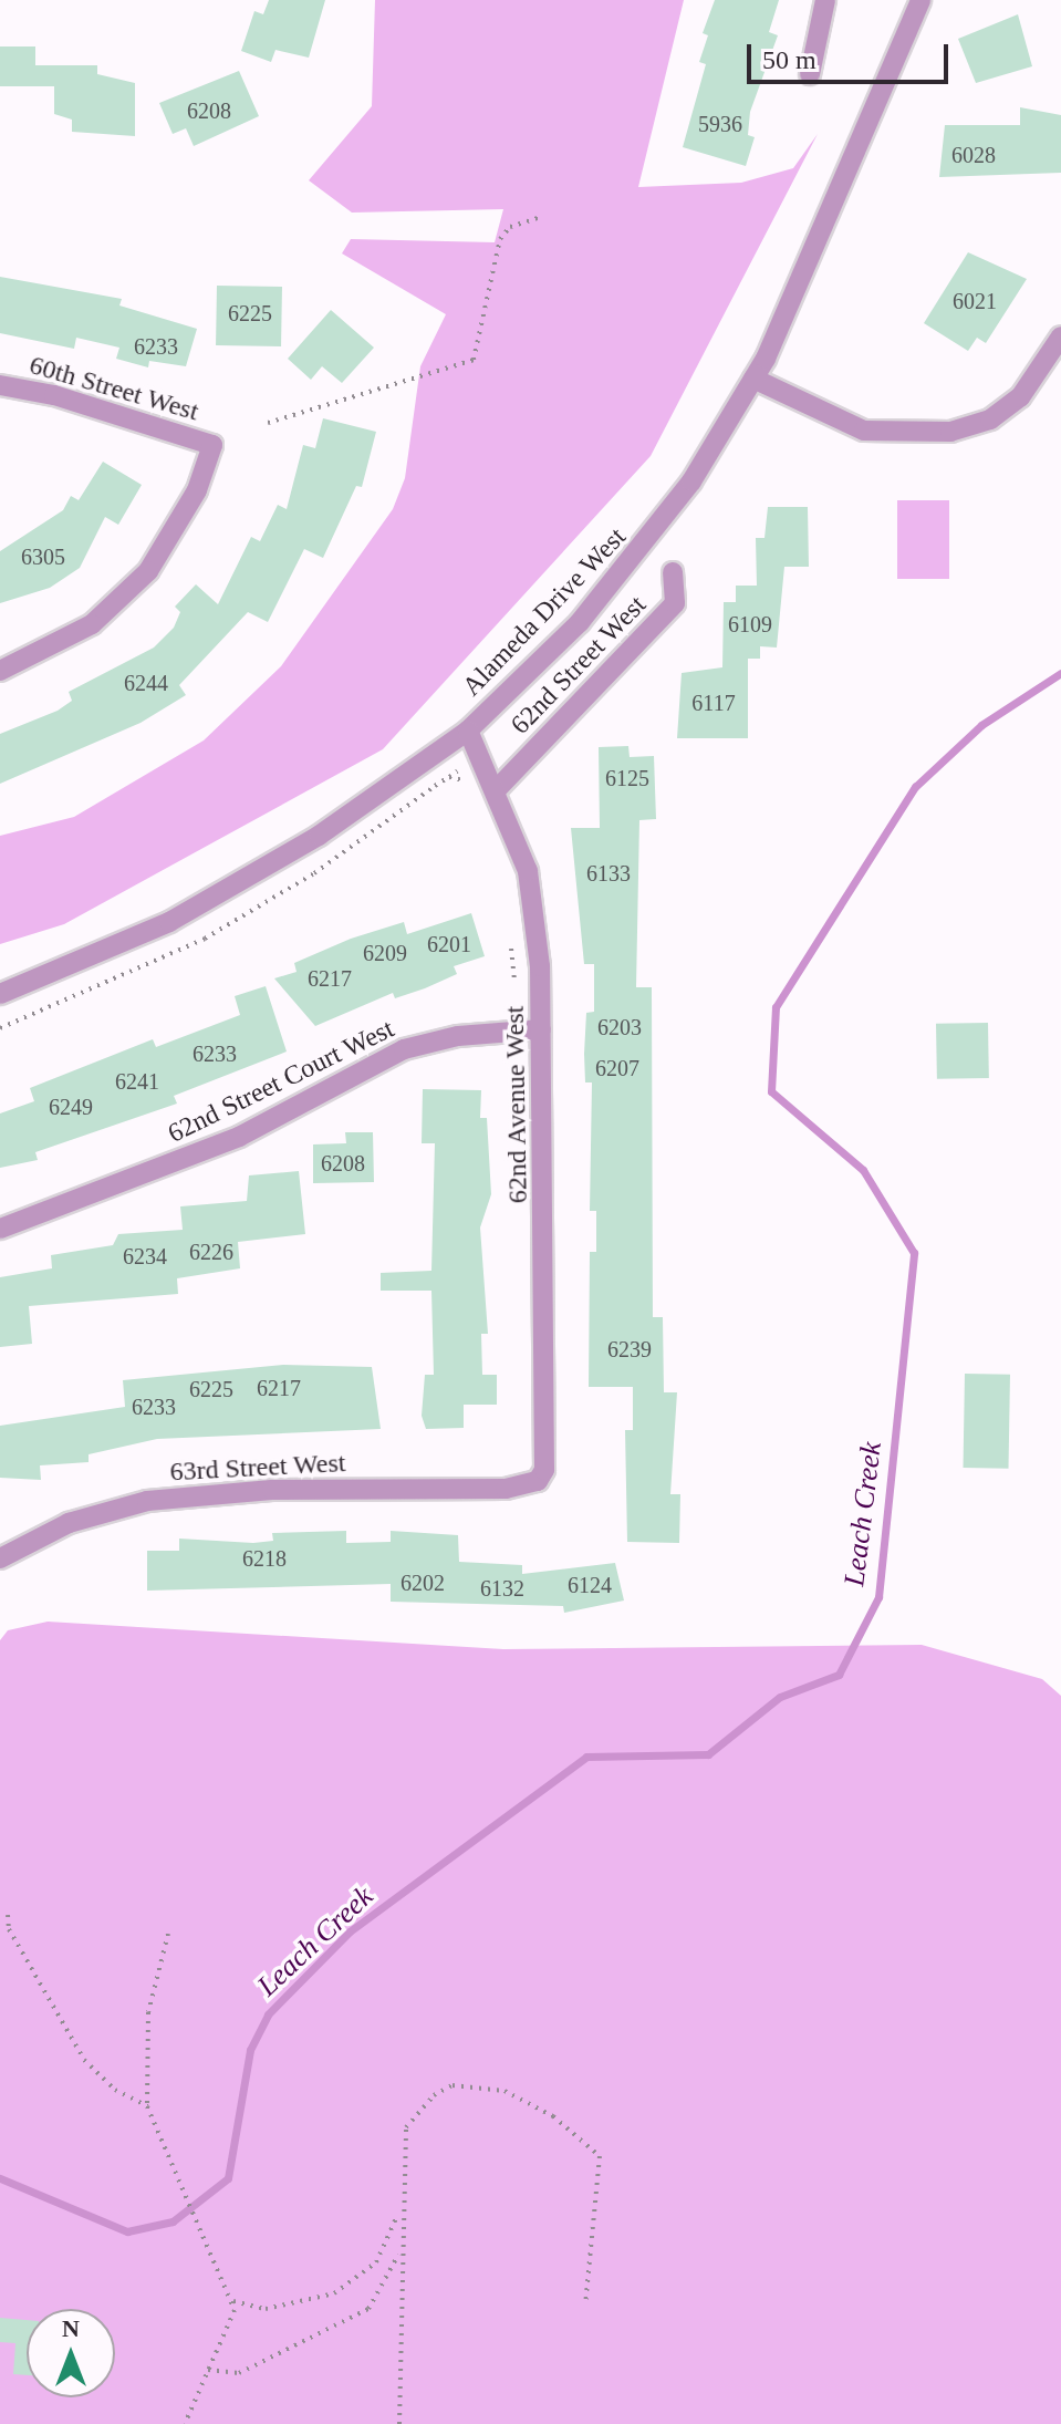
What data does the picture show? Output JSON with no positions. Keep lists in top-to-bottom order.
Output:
{
  "streets": {
    "street": [
      "60th Street West",
      "Alameda Drive West",
      "62nd Street West",
      "62nd Street Court West",
      "62nd Avenue West",
      "63rd Street West"
    ]
  },
  "crossings": [
    ["Alameda Drive West", "62nd Avenue West"],
    ["62nd Street West", "62nd Avenue West"],
    ["62nd Street Court West", "62nd Avenue West"],
    ["62nd Avenue West", "63rd Street West"]
  ],
  "water": ["Leach Creek"],
  "house_numbers": [
    "6208",
    "5936",
    "6028",
    "6021",
    "6225",
    "6233",
    "6305",
    "6109",
    "6244",
    "6117",
    "6125",
    "6133",
    "6201",
    "6209",
    "6217",
    "6203",
    "6233",
    "6207",
    "6241",
    "6249",
    "6208",
    "6226",
    "6234",
    "6239",
    "6217",
    "6225",
    "6233",
    "6218",
    "6202",
    "6124",
    "6132"
  ],
  "scale_bar": "50 m",
  "north": "top"
}
